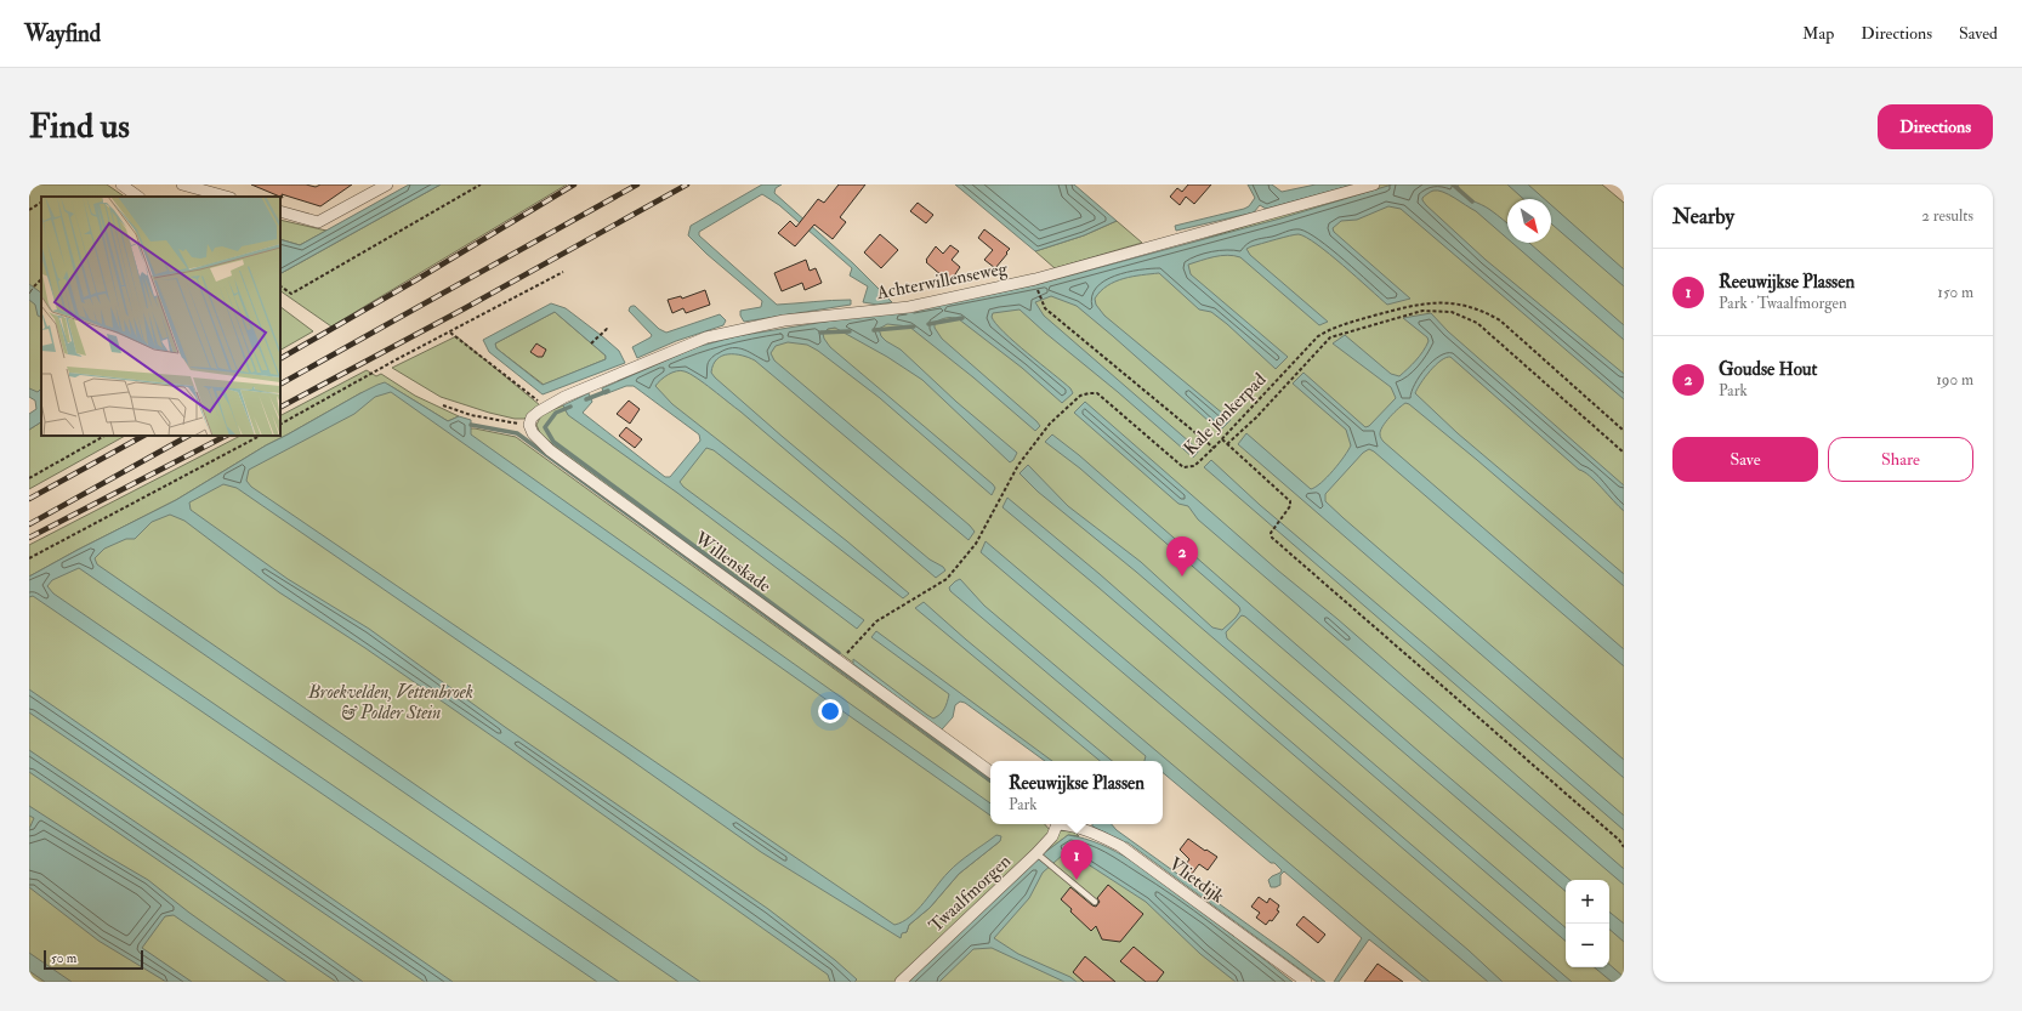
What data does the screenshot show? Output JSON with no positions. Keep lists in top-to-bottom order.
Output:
{
  "streets": {
    "street": [
      "Achterwillenseweg",
      "Willenskade",
      "Vlietdijk",
      "Twaalfmorgen"
    ],
    "path": ["Kale jonkerpad"]
  },
  "crossings": [
    ["Achterwillenseweg", "Willenskade"],
    ["Kale jonkerpad", "Willenskade"]
  ],
  "parks": ["Broekvelden, Vettenbroek & Polder Stein"],
  "scale_bar": "50 m",
  "north": "bottom right",
  "page": {
    "header": "Wayfind",
    "nav": ["Map", "Directions", "Saved"],
    "buttons": [
      "Directions",
      ["Save", "Share"]
    ],
    "title": "Find us",
    "heading": ["Nearby", "2 results"],
    "list": [
      {
        "mark": "1",
        "name": "Reeuwijkse Plassen",
        "note": "Park · Twaalfmorgen",
        "value": "150 m"
      },
      {
        "mark": "2",
        "name": "Goudse Hout",
        "note": "Park",
        "value": "190 m"
      }
    ],
    "pins": ["2", "1"],
    "popup": ["Reeuwijkse Plassen", "Park"],
    "map_buttons": ["+", "−"],
    "scale": "50 m"
  }
}
